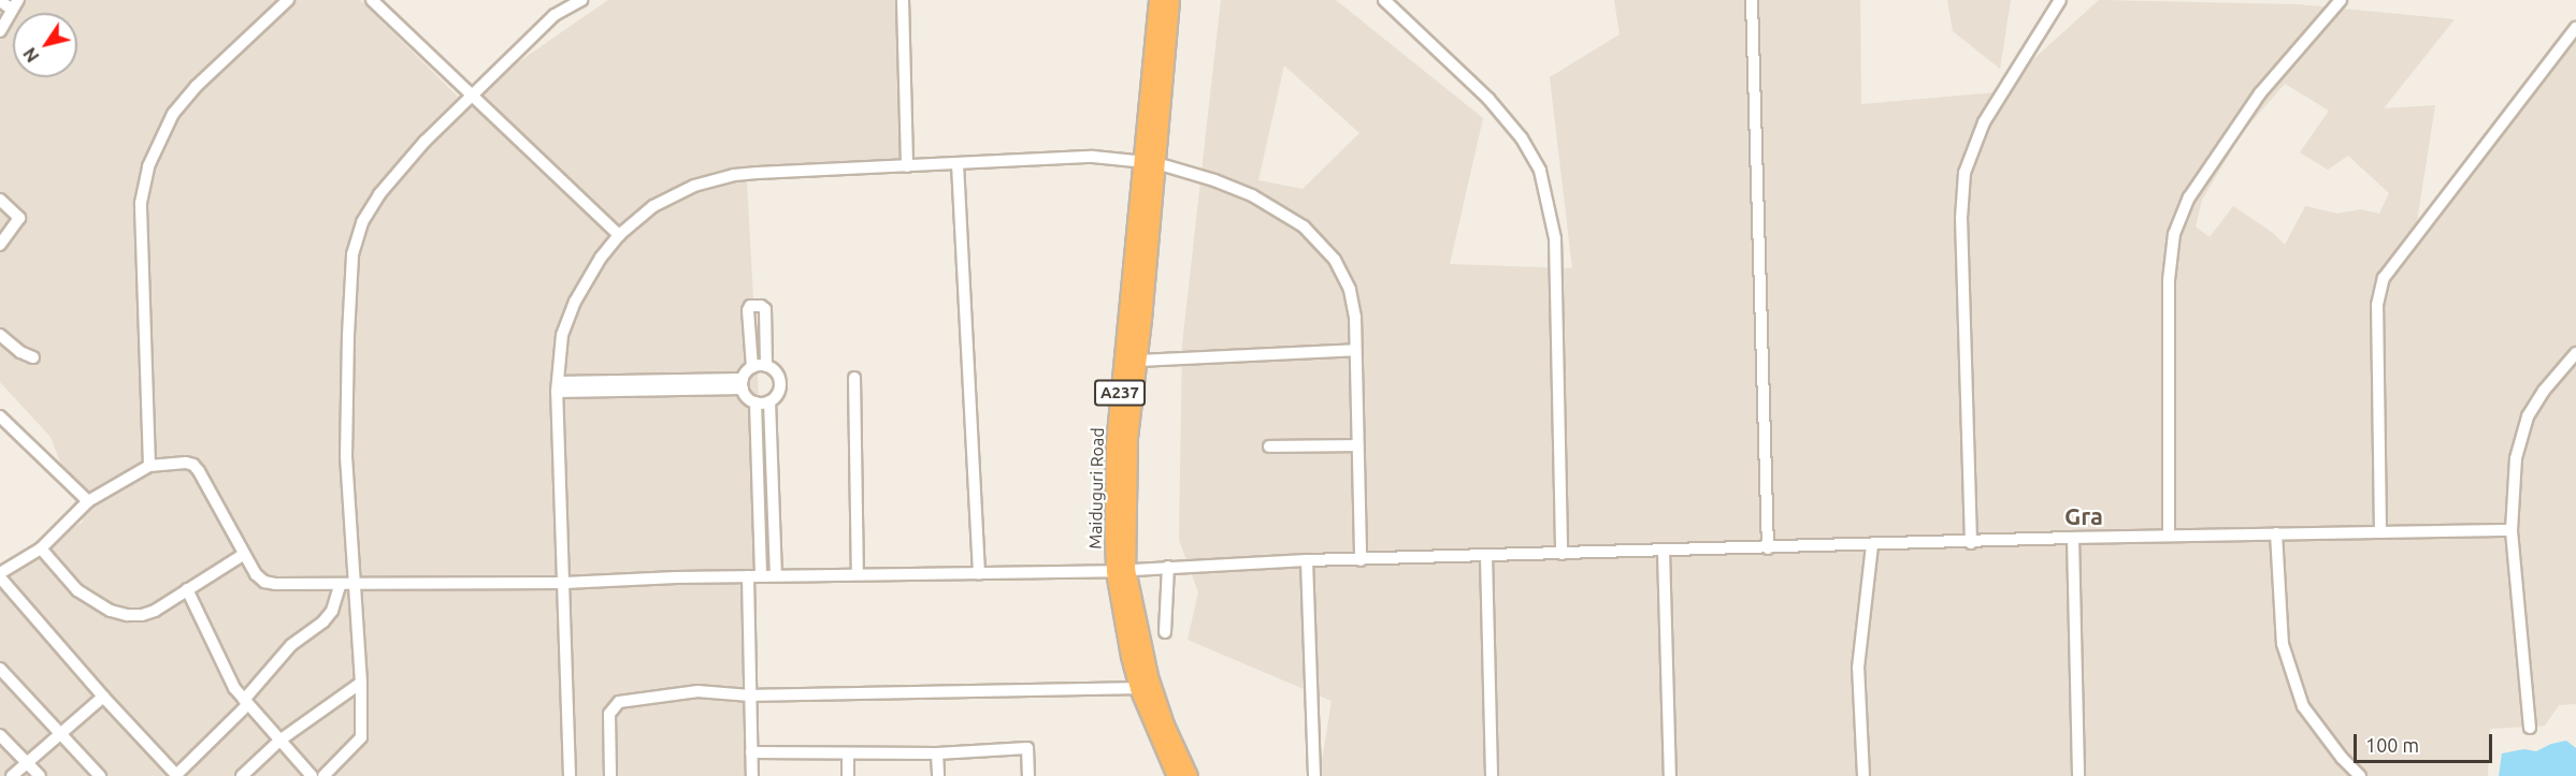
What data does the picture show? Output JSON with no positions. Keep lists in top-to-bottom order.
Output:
{
  "streets": {
    "highway": ["A237", "Maiduguri Road"]
  },
  "districts": ["Gra"],
  "scale_bar": "100 m",
  "north": "bottom left"
}
